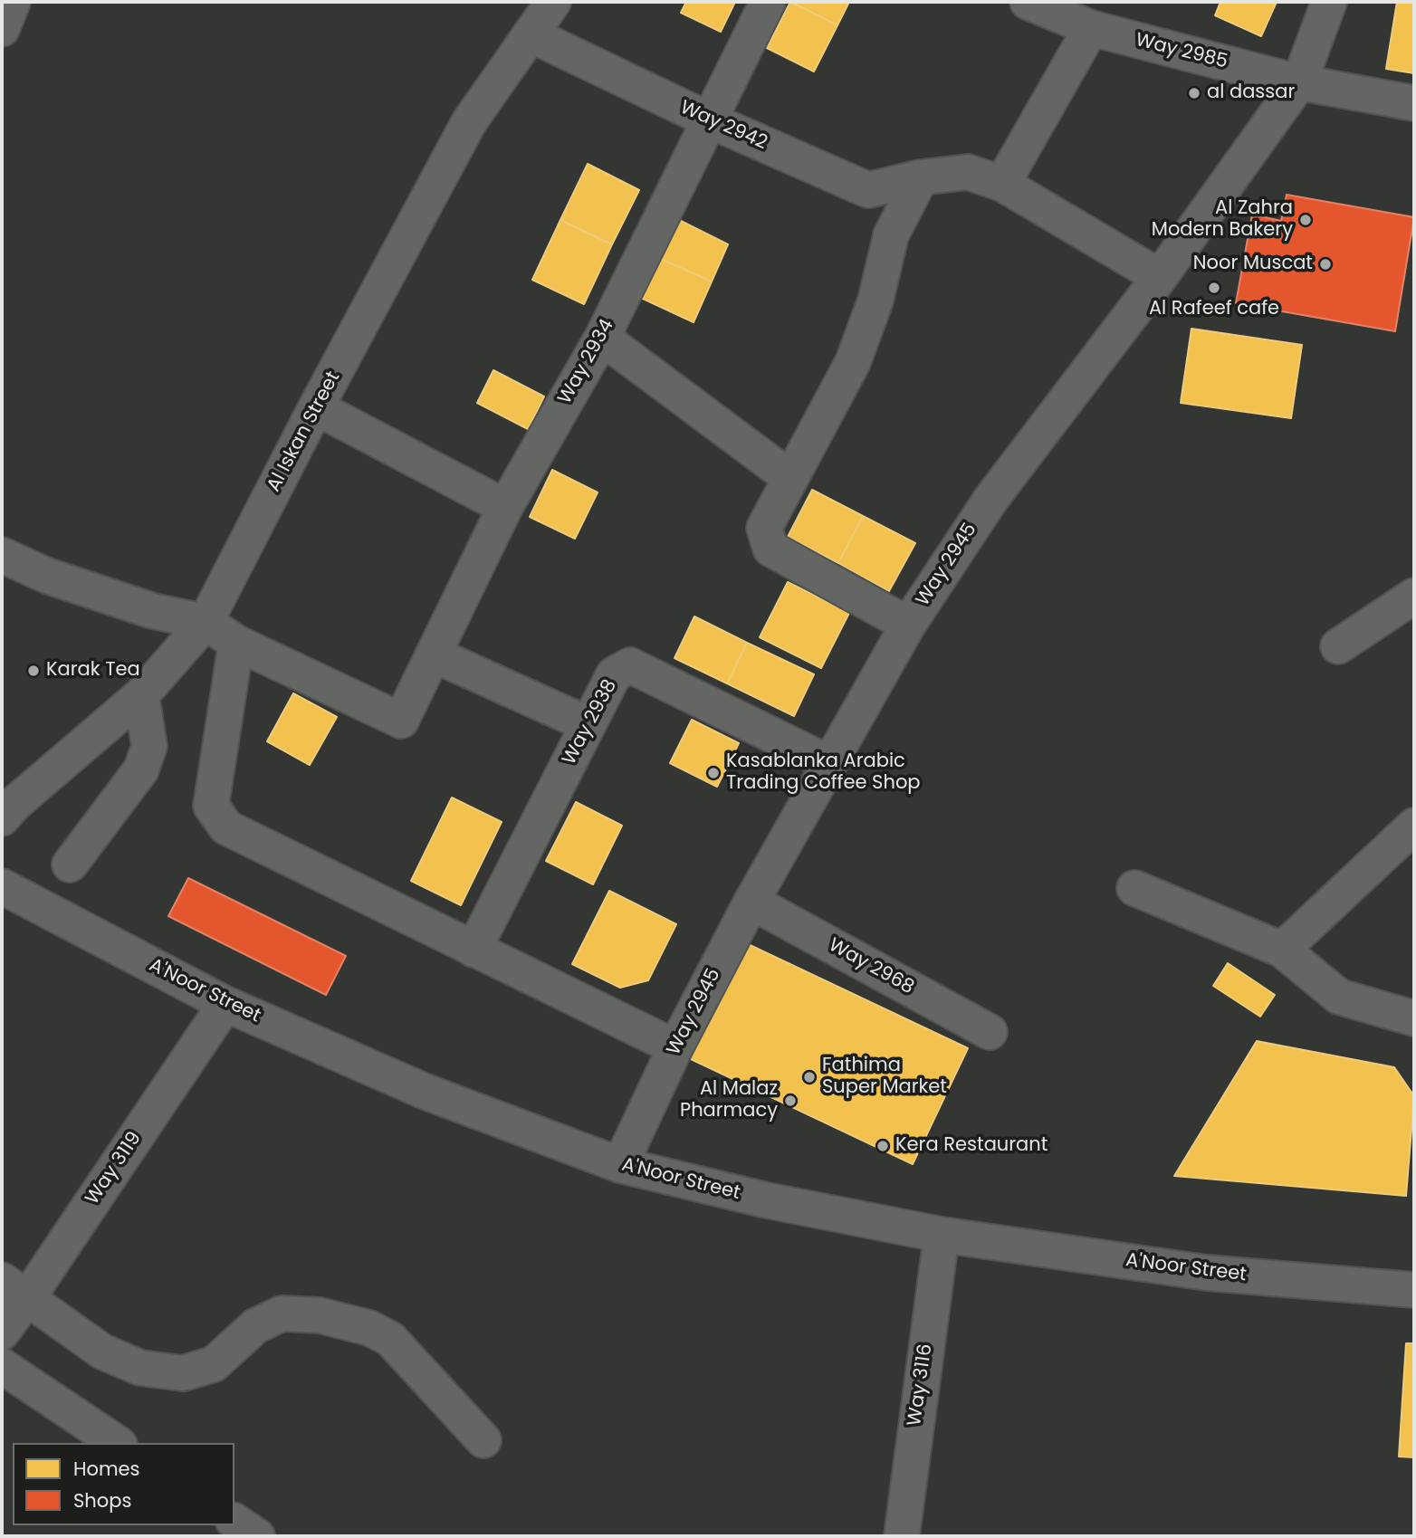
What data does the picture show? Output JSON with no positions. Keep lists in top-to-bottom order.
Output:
{
  "streets": {
    "street": [
      "Way 2985",
      "Way 2942",
      "Way 2934",
      "Al Iskan Street",
      "Way 2945",
      "Way 2938",
      "Way 2968",
      "A'Noor Street",
      "Way 3119",
      "Way 3116"
    ]
  },
  "crossings": [
    ["Way 2985", "Way 2945"],
    ["Way 2942", "Way 2934"],
    ["Way 2942", "Al Iskan Street"],
    ["Way 2942", "Way 2945"],
    ["Way 2945", "Way 2938"],
    ["Way 2945", "Way 2968"],
    ["Way 2945", "A'Noor Street"],
    ["A'Noor Street", "Way 3119"],
    ["A'Noor Street", "Way 3116"]
  ],
  "places": [
    "al dassar",
    "Al Zahra Modern Bakery",
    "Noor Muscat",
    "Al Rafeef cafe",
    "Karak Tea",
    "Kasablanka Arabic Trading Coffee Shop",
    "Fathima Super Market",
    "Al Malaz Pharmacy",
    "Kera Restaurant"
  ],
  "legend": ["Homes", "Shops"]
}
